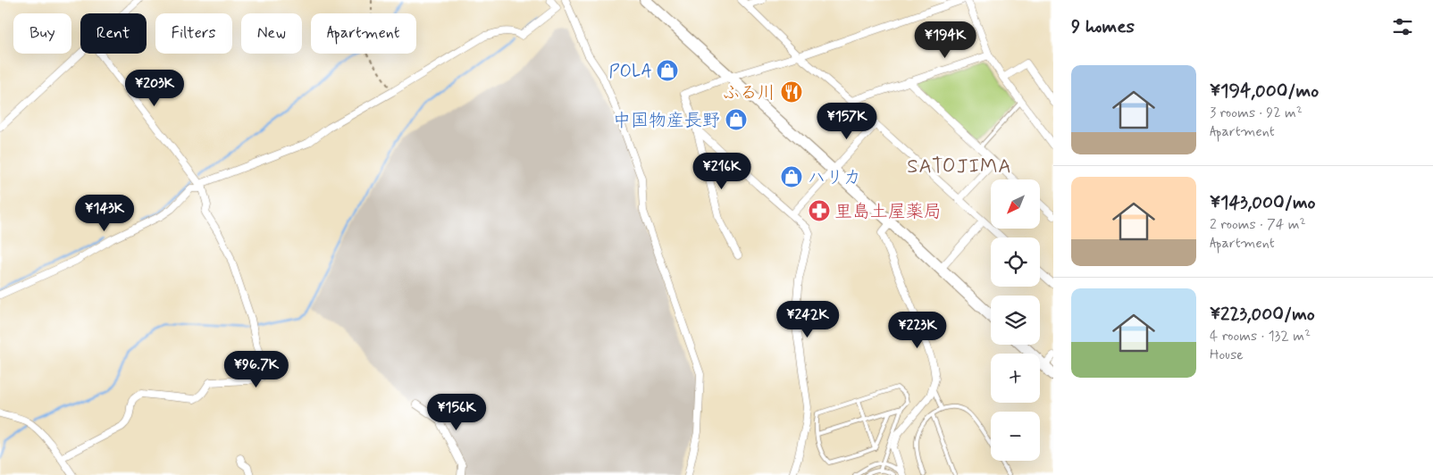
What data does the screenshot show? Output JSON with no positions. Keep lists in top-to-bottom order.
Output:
{
  "districts": ["SATOJIMA"],
  "places": {
    "shop": ["POLA", "中国物産長野", "ハリカ"],
    "restaurant": ["ふる川"],
    "pharmacy": ["里島土屋薬局"]
  },
  "north": "bottom left",
  "page": {
    "heading": "9 homes",
    "chip": [
      "Buy",
      "Rent",
      "Filters",
      "New",
      "Apartment"
    ],
    "price": [
      "¥194K",
      "¥203K",
      "¥157K",
      "¥216K",
      "¥143K",
      "¥242K",
      "¥223K",
      "¥96.7K",
      "¥156K"
    ],
    "list": [
      {
        "name": "¥194,000/mo",
        "note": "3 rooms · 92 m² · Apartment"
      },
      {
        "name": "¥143,000/mo",
        "note": "2 rooms · 74 m² · Apartment"
      },
      {
        "name": "¥223,000/mo",
        "note": "4 rooms · 132 m² · House"
      }
    ],
    "map_buttons": ["+", "−"]
  }
}
